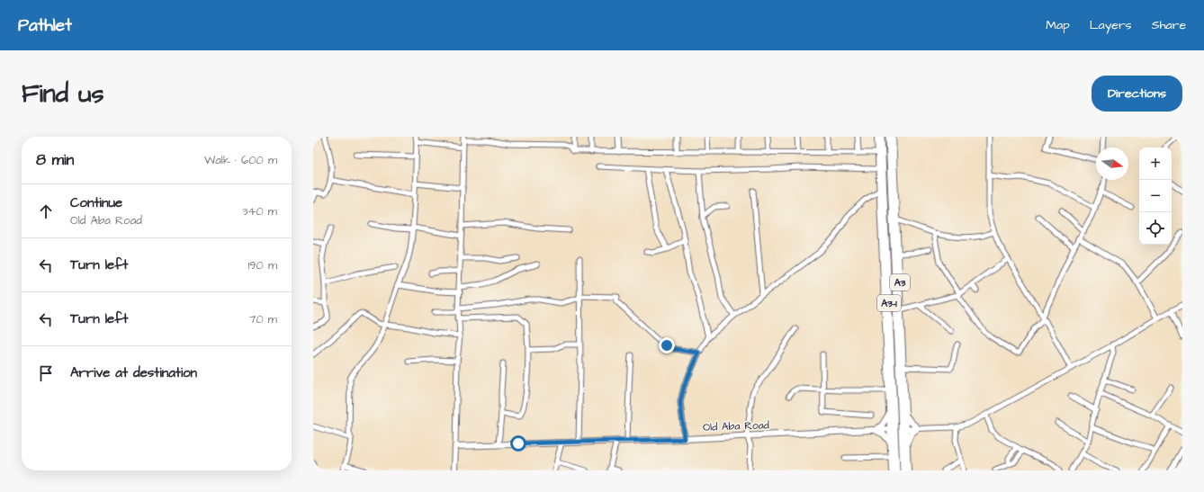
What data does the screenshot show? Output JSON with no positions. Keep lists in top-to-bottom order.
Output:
{
  "streets": {
    "highway": ["A3-1"],
    "main road": ["A3", "Old Aba Road"]
  },
  "crossings": [
    ["A3", "Old Aba Road"]
  ],
  "north": "right",
  "page": {
    "header": "Pathlet",
    "nav": ["Map", "Layers", "Share"],
    "buttons": "Directions",
    "title": "Find us",
    "heading": ["8 min", "Walk · 600 m"],
    "map_buttons": ["+", "−"],
    "list": [
      ["Continue", "Old Aba Road", "340 m"],
      ["Turn left", "190 m"],
      ["Turn left", "70 m"],
      "Arrive at destination"
    ]
  }
}
